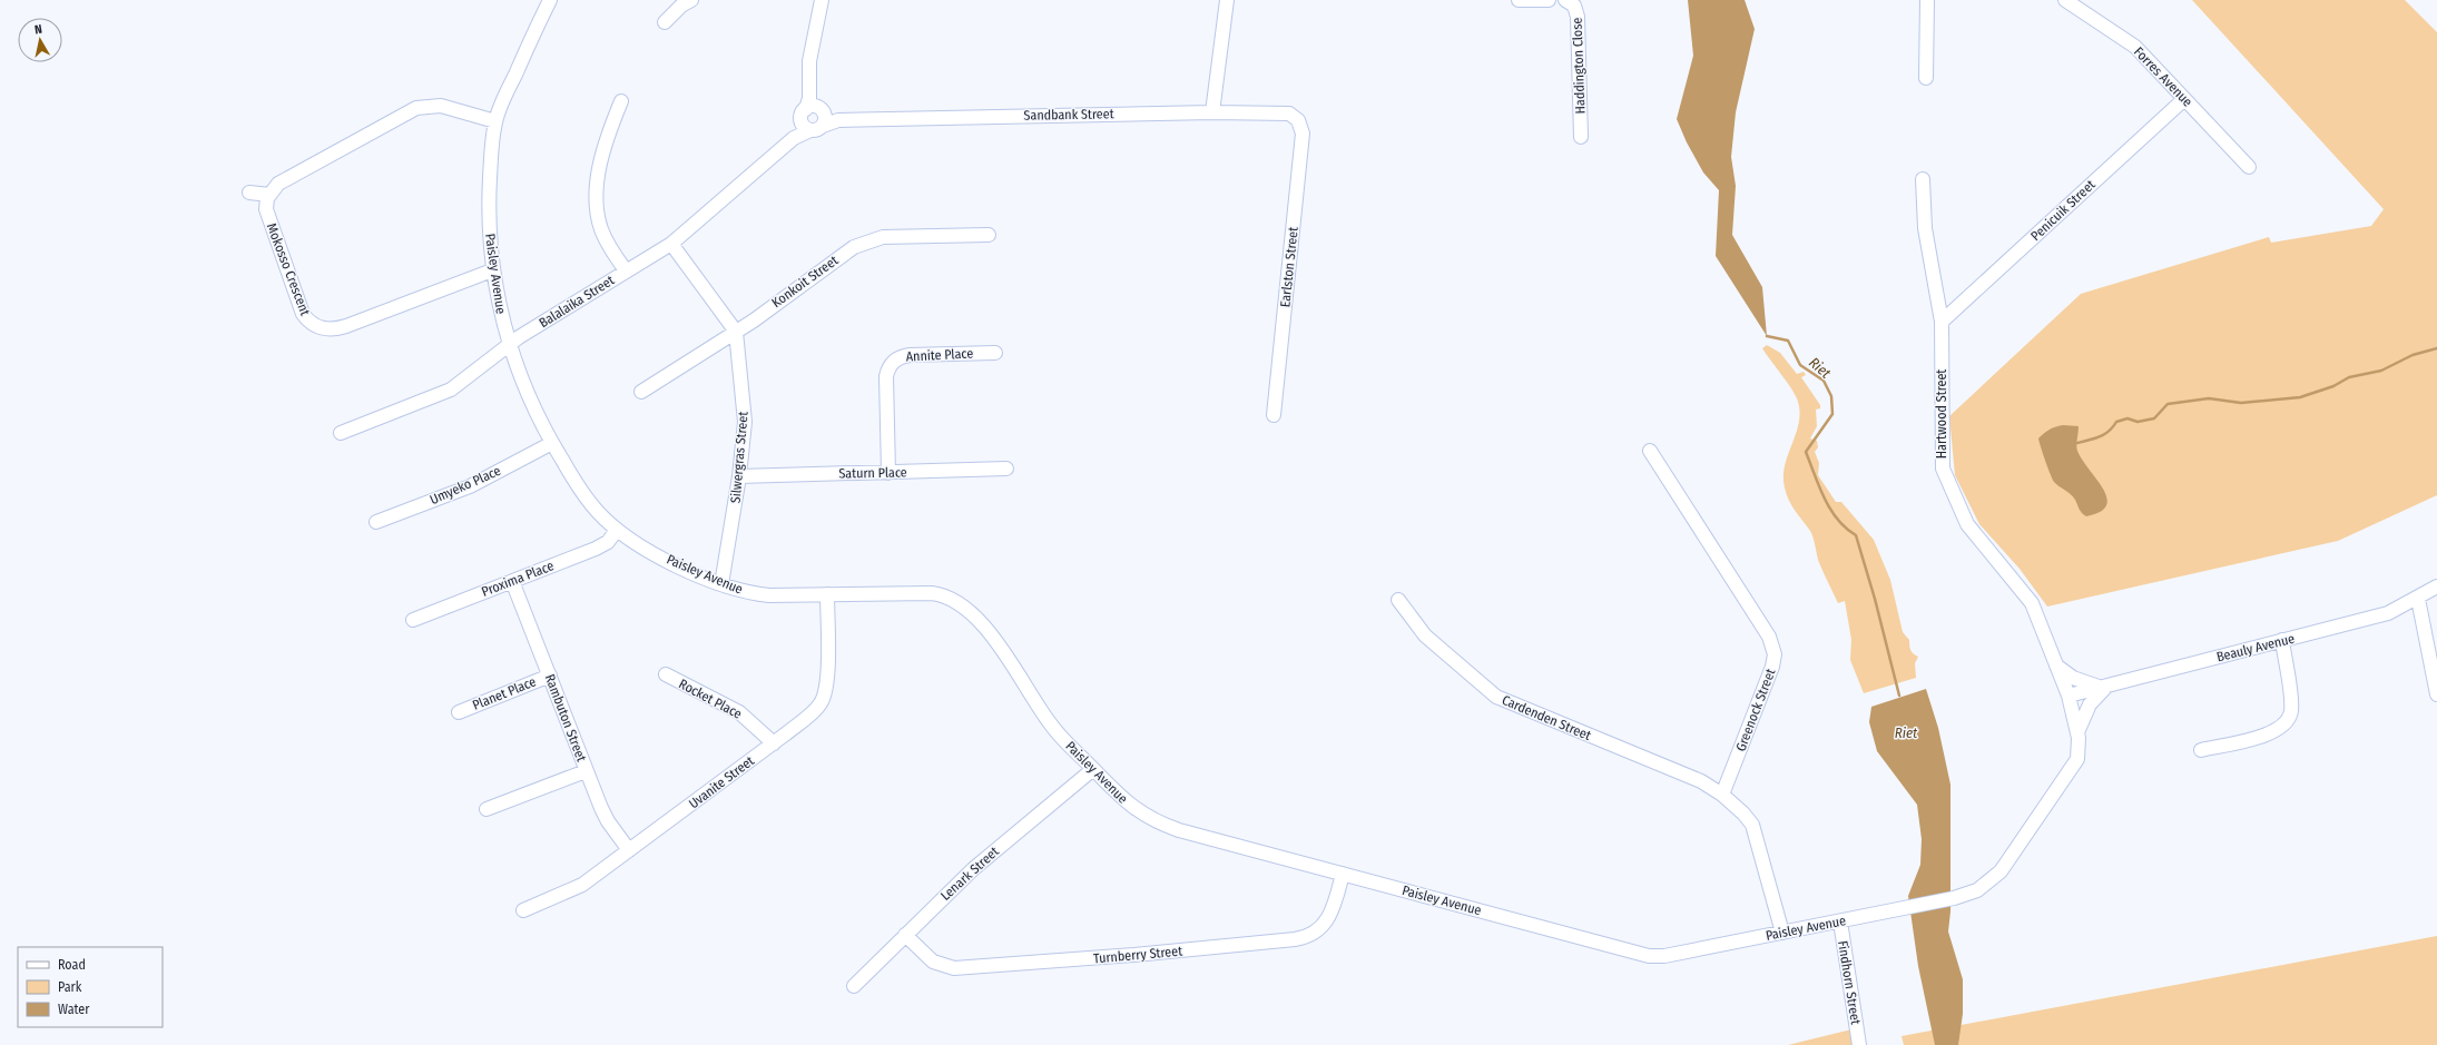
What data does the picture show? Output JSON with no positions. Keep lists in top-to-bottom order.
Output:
{
  "streets": {
    "street": [
      "Haddington Close",
      "Forres Avenue",
      "Sandbank Street",
      "Penicuik Street",
      "Earlston Street",
      "Mokosso Crescent",
      "Paisley Avenue",
      "Konkoit Street",
      "Balalaika Street",
      "Annite Place",
      "Hartwood Street",
      "Silwergras Street",
      "Saturn Place",
      "Umyeko Place",
      "Proxima Place",
      "Beauly Avenue",
      "Planet Place",
      "Rocket Place",
      "Greenock Street",
      "Rambuton Street",
      "Cardenden Street",
      "Uvanite Street",
      "Lenark Street",
      "Turnberry Street",
      "Findhorn Street"
    ]
  },
  "crossings": [
    ["Forres Avenue", "Penicuik Street"],
    ["Sandbank Street", "Earlston Street"],
    ["Sandbank Street", "Balalaika Street"],
    ["Penicuik Street", "Hartwood Street"],
    ["Mokosso Crescent", "Paisley Avenue"],
    ["Paisley Avenue", "Balalaika Street"],
    ["Paisley Avenue", "Hartwood Street"],
    ["Paisley Avenue", "Silwergras Street"],
    ["Paisley Avenue", "Umyeko Place"],
    ["Paisley Avenue", "Proxima Place"],
    ["Paisley Avenue", "Beauly Avenue"],
    ["Paisley Avenue", "Uvanite Street"],
    ["Paisley Avenue", "Lenark Street"],
    ["Paisley Avenue", "Turnberry Street"],
    ["Paisley Avenue", "Findhorn Street"],
    ["Konkoit Street", "Silwergras Street"],
    ["Annite Place", "Saturn Place"],
    ["Hartwood Street", "Beauly Avenue"],
    ["Silwergras Street", "Saturn Place"],
    ["Proxima Place", "Rambuton Street"],
    ["Planet Place", "Rambuton Street"],
    ["Rocket Place", "Uvanite Street"],
    ["Greenock Street", "Cardenden Street"],
    ["Rambuton Street", "Uvanite Street"],
    ["Lenark Street", "Turnberry Street"]
  ],
  "water": ["Riet"],
  "legend": ["Road", "Park", "Water"],
  "north": "top"
}
